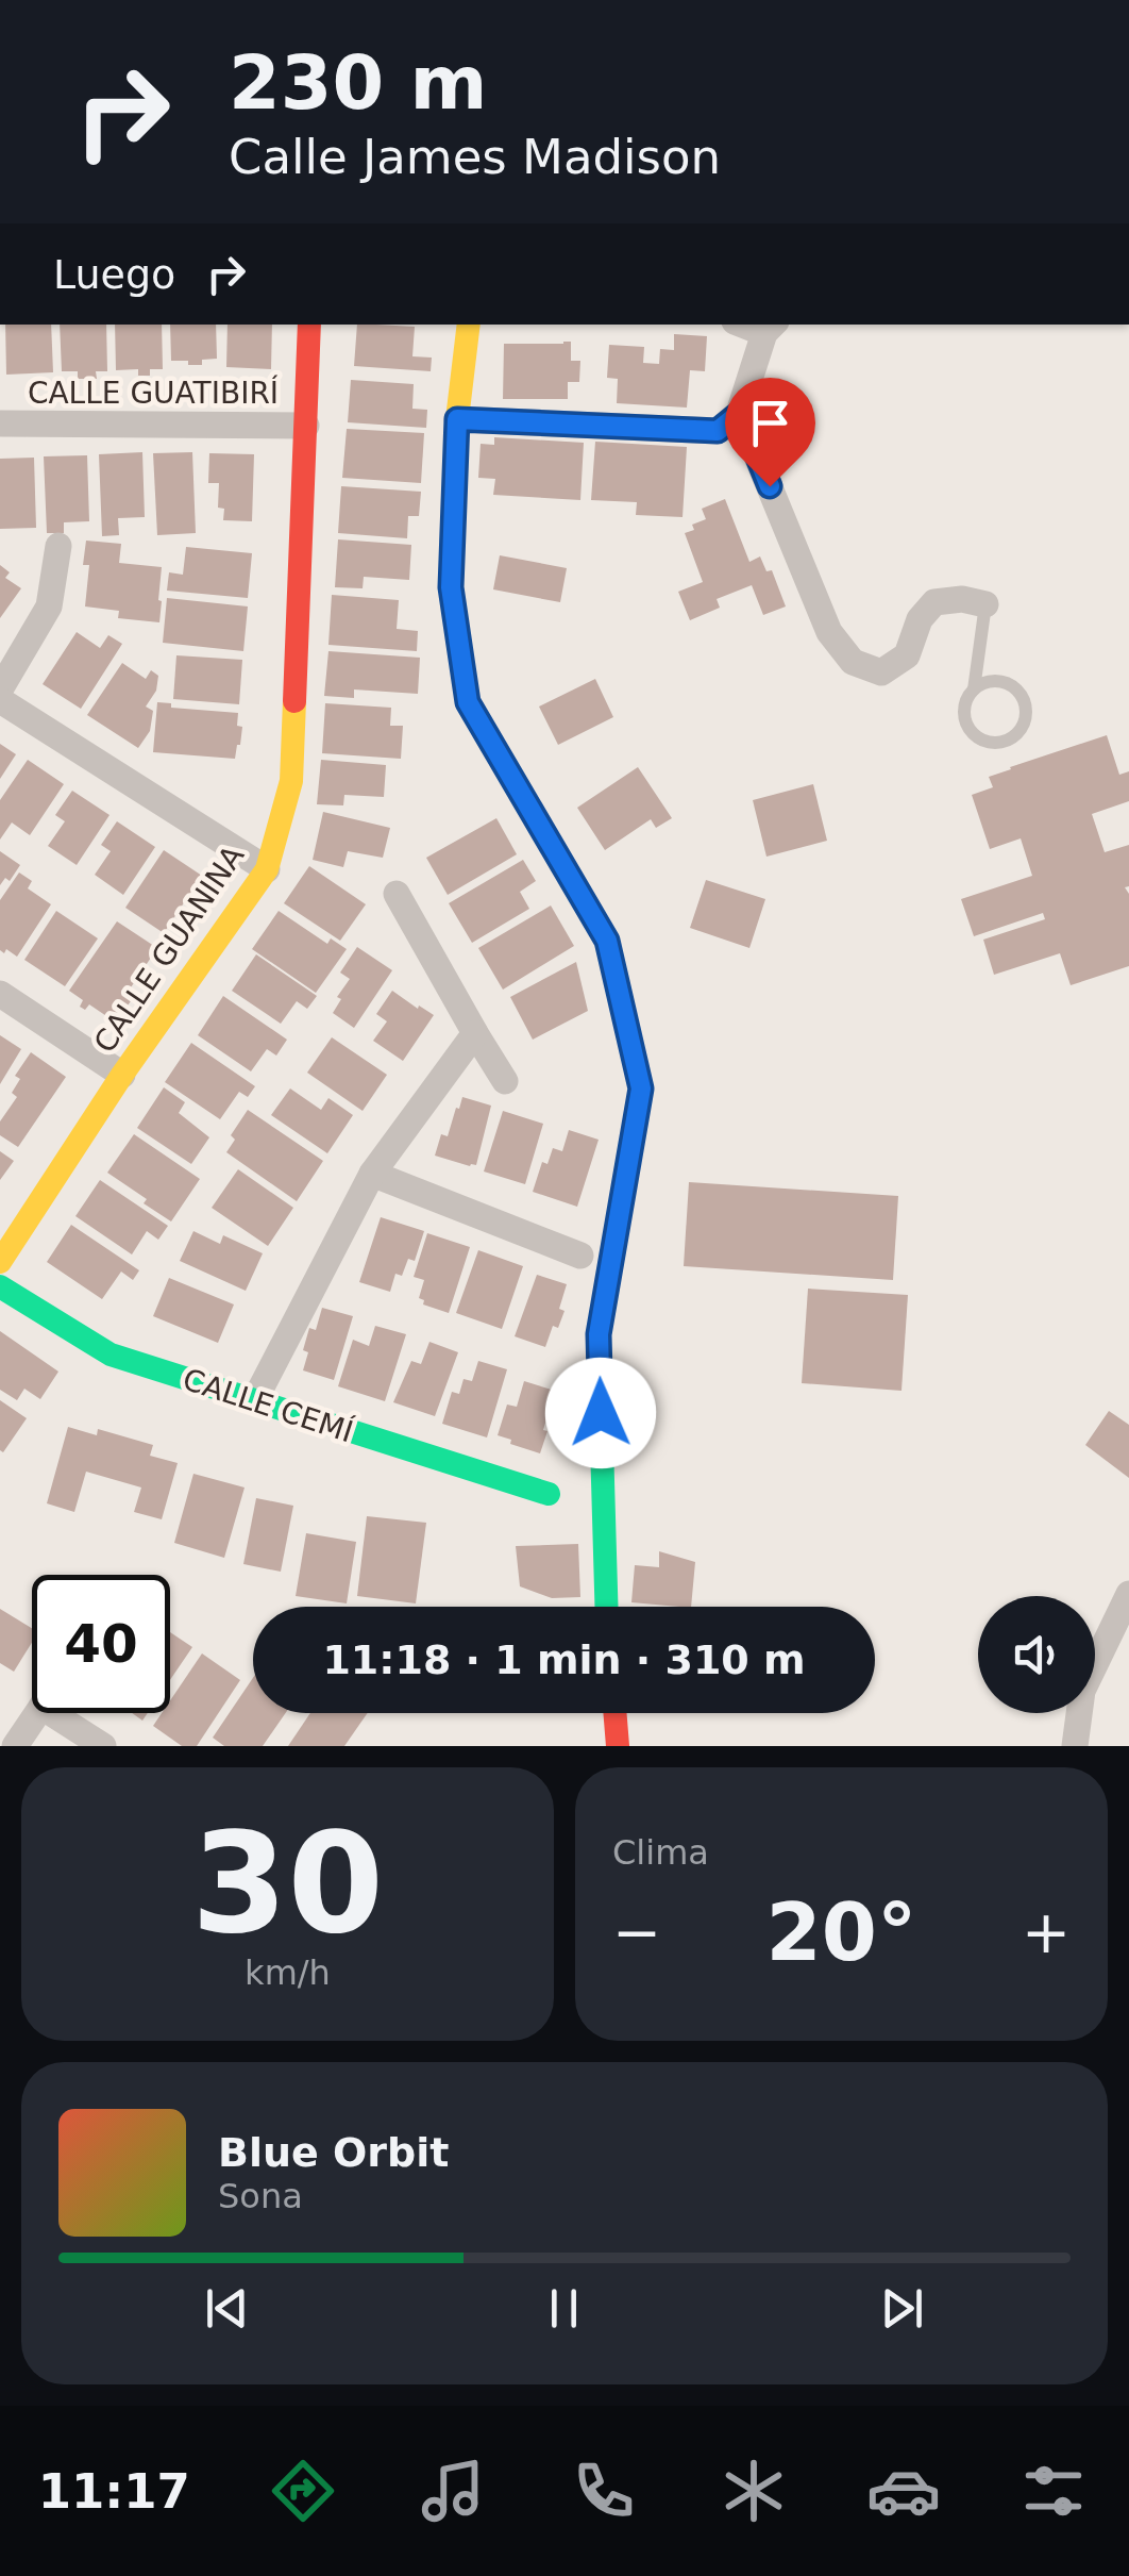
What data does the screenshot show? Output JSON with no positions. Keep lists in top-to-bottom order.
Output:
{
  "streets": {
    "street": ["CALLE GUATIBIRÍ", "CALLE GUANINA", "CALLE CEMÍ"]
  },
  "crossings": [
    ["CALLE GUATIBIRÍ", "CALLE GUANINA"]
  ],
  "page": {
    "turn": ["230 m", "Calle James Madison"],
    "then": "Luego",
    "limit": "40",
    "trip": "11:18 · 1 min · 310 m",
    "tile": [
      ["30", "km/h"],
      "Clima"
    ],
    "heat": ["−", "20°", "+"],
    "song": ["Blue Orbit", "Sona"],
    "tabs": "11:17"
  }
}
